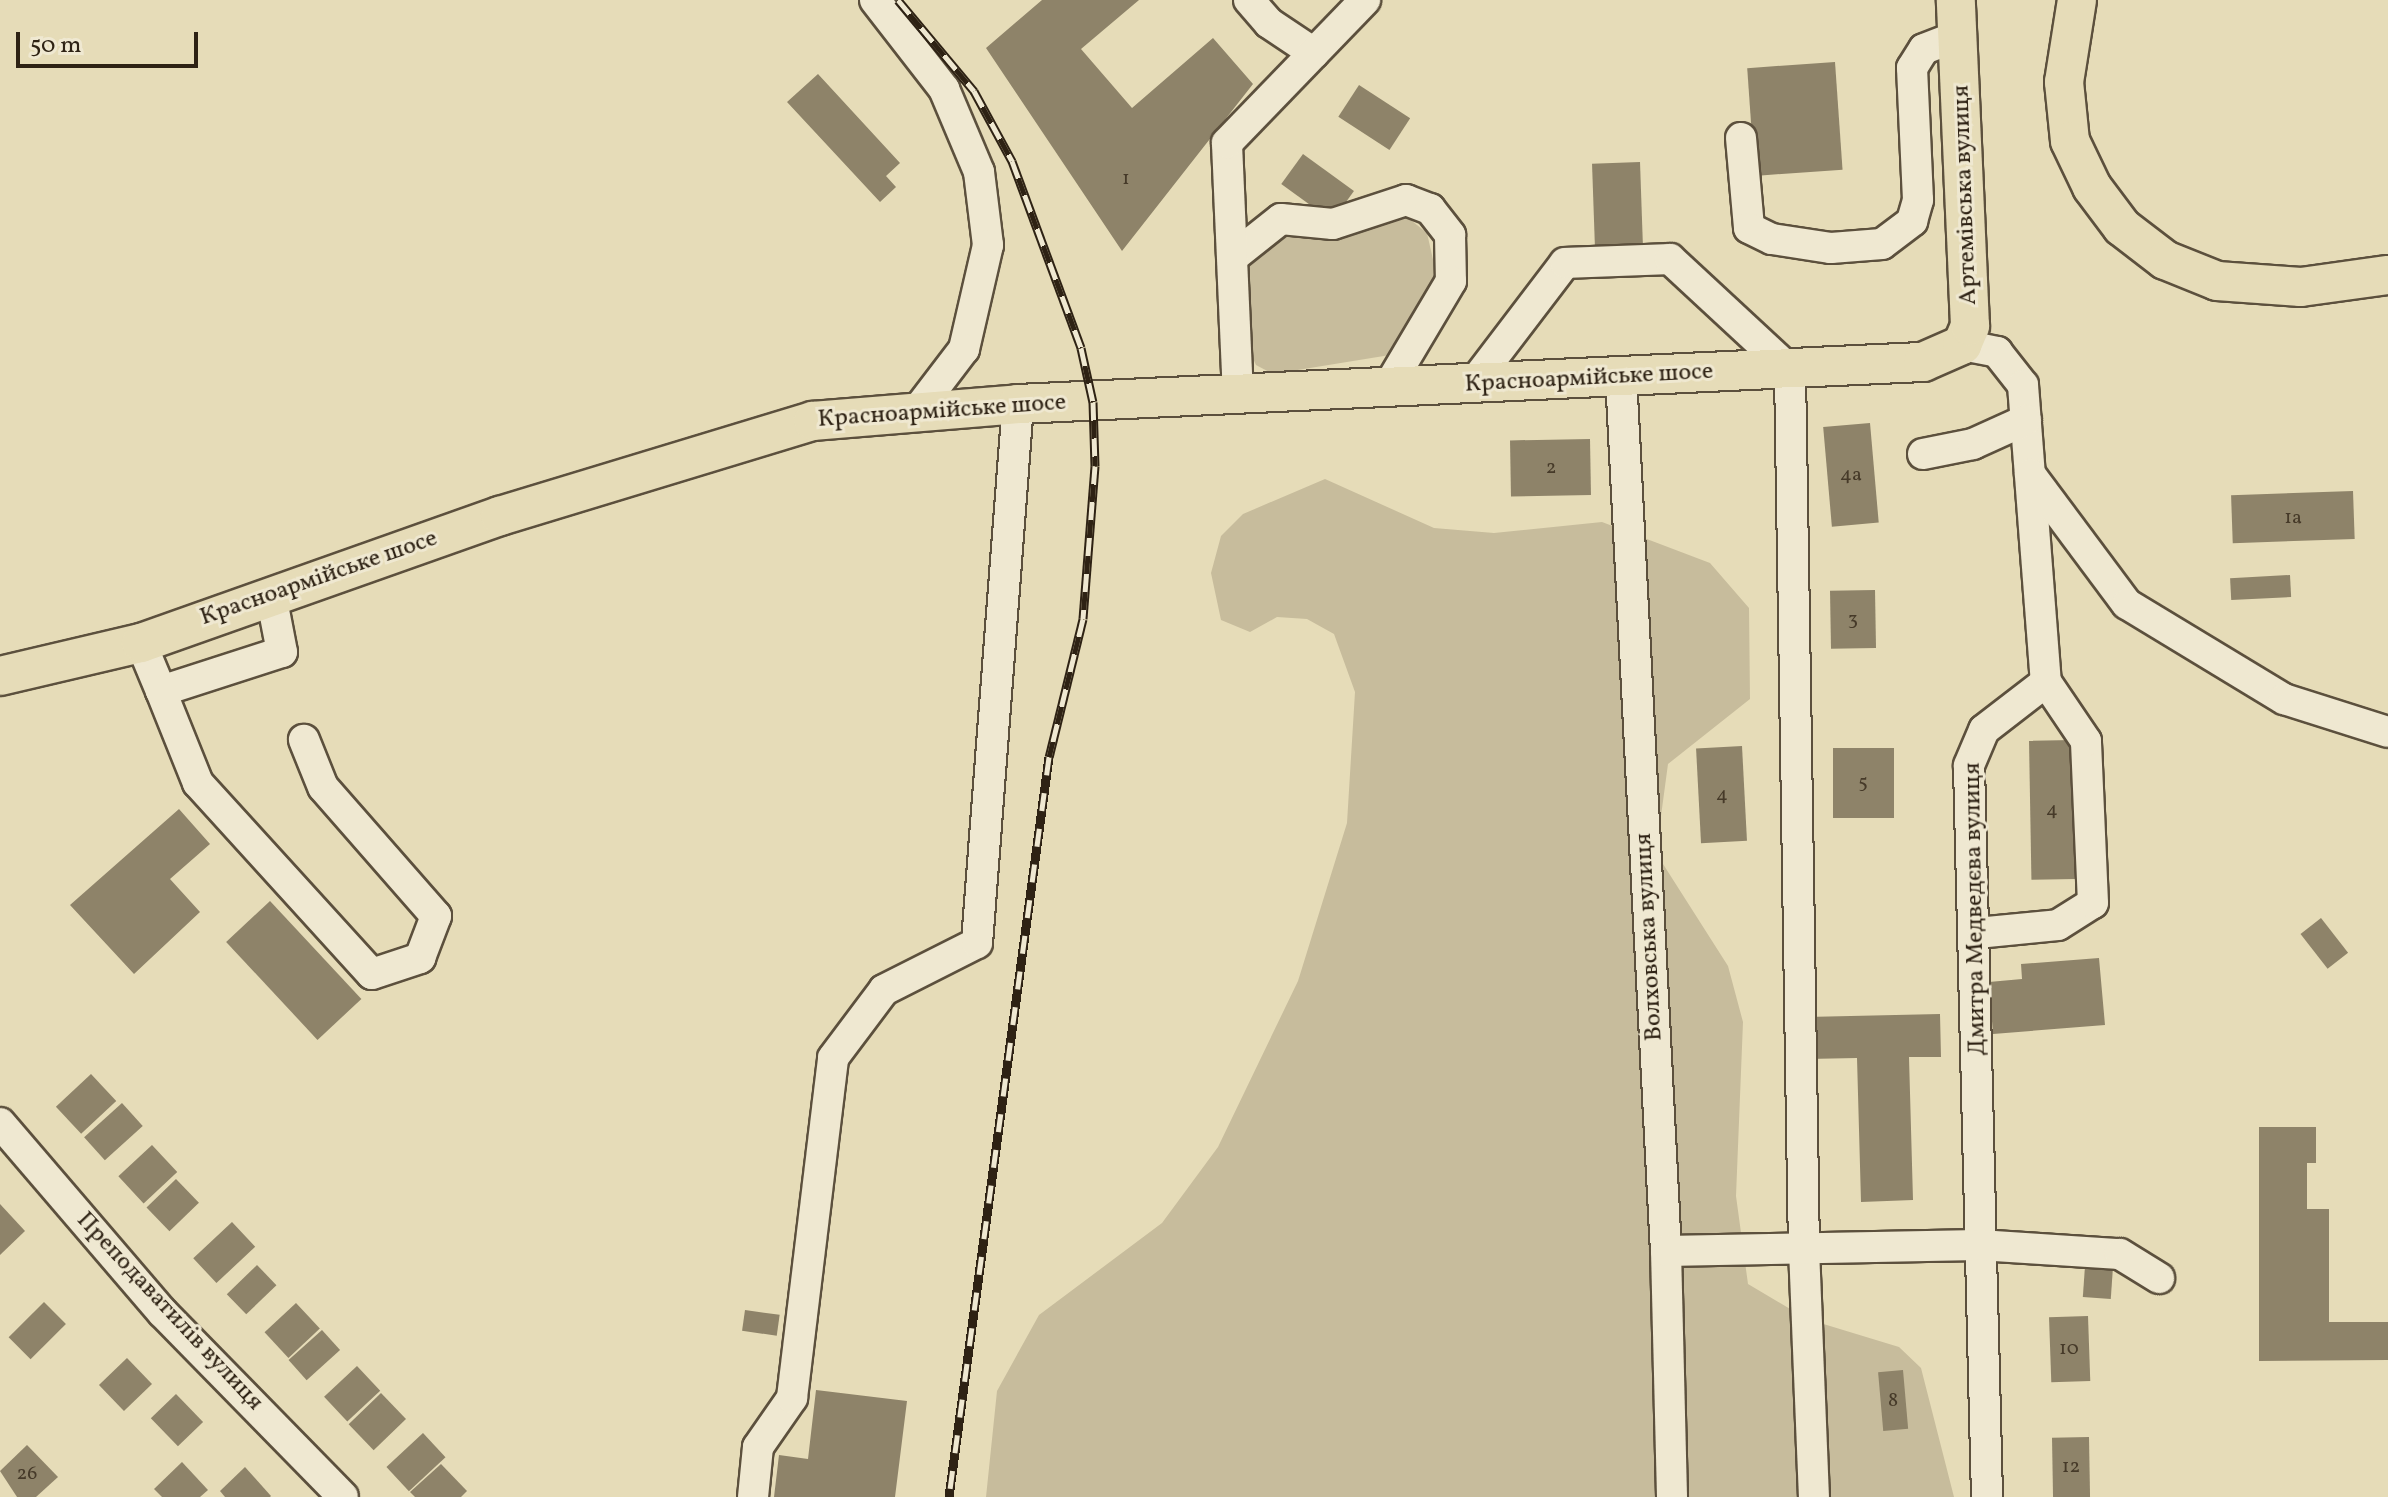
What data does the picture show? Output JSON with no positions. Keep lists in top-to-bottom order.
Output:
{
  "streets": {
    "main road": ["Артемівська вулиця", "Красноармійське шосе"],
    "street": ["Дмитра Медведєва вулиця", "Волховська вулиця", "Преподаватилів вулиця"]
  },
  "crossings": [
    ["Артемівська вулиця", "Красноармійське шосе"],
    ["Красноармійське шосе", "Волховська вулиця"]
  ],
  "house_numbers": [
    "1",
    "2",
    "4а",
    "1а",
    "3",
    "5",
    "4",
    "4",
    "10",
    "8",
    "12",
    "26"
  ],
  "scale_bar": "50 m"
}
